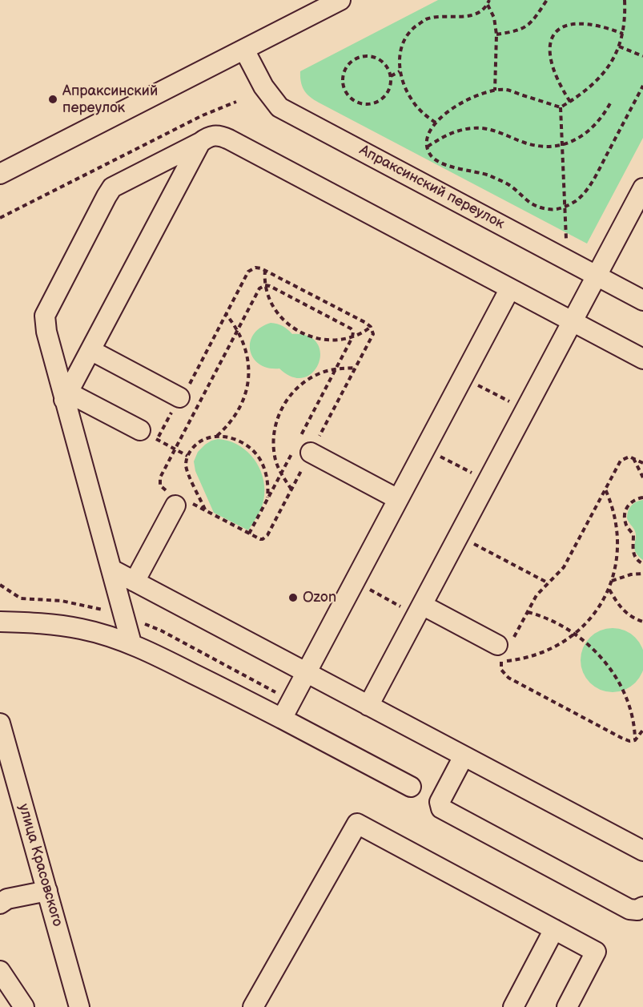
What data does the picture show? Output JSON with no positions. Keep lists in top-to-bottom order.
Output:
{
  "streets": {
    "street": ["Апраксинский переулок", "улица Красовского"]
  },
  "places": ["Апраксинский переулок", "Ozon"]
}
